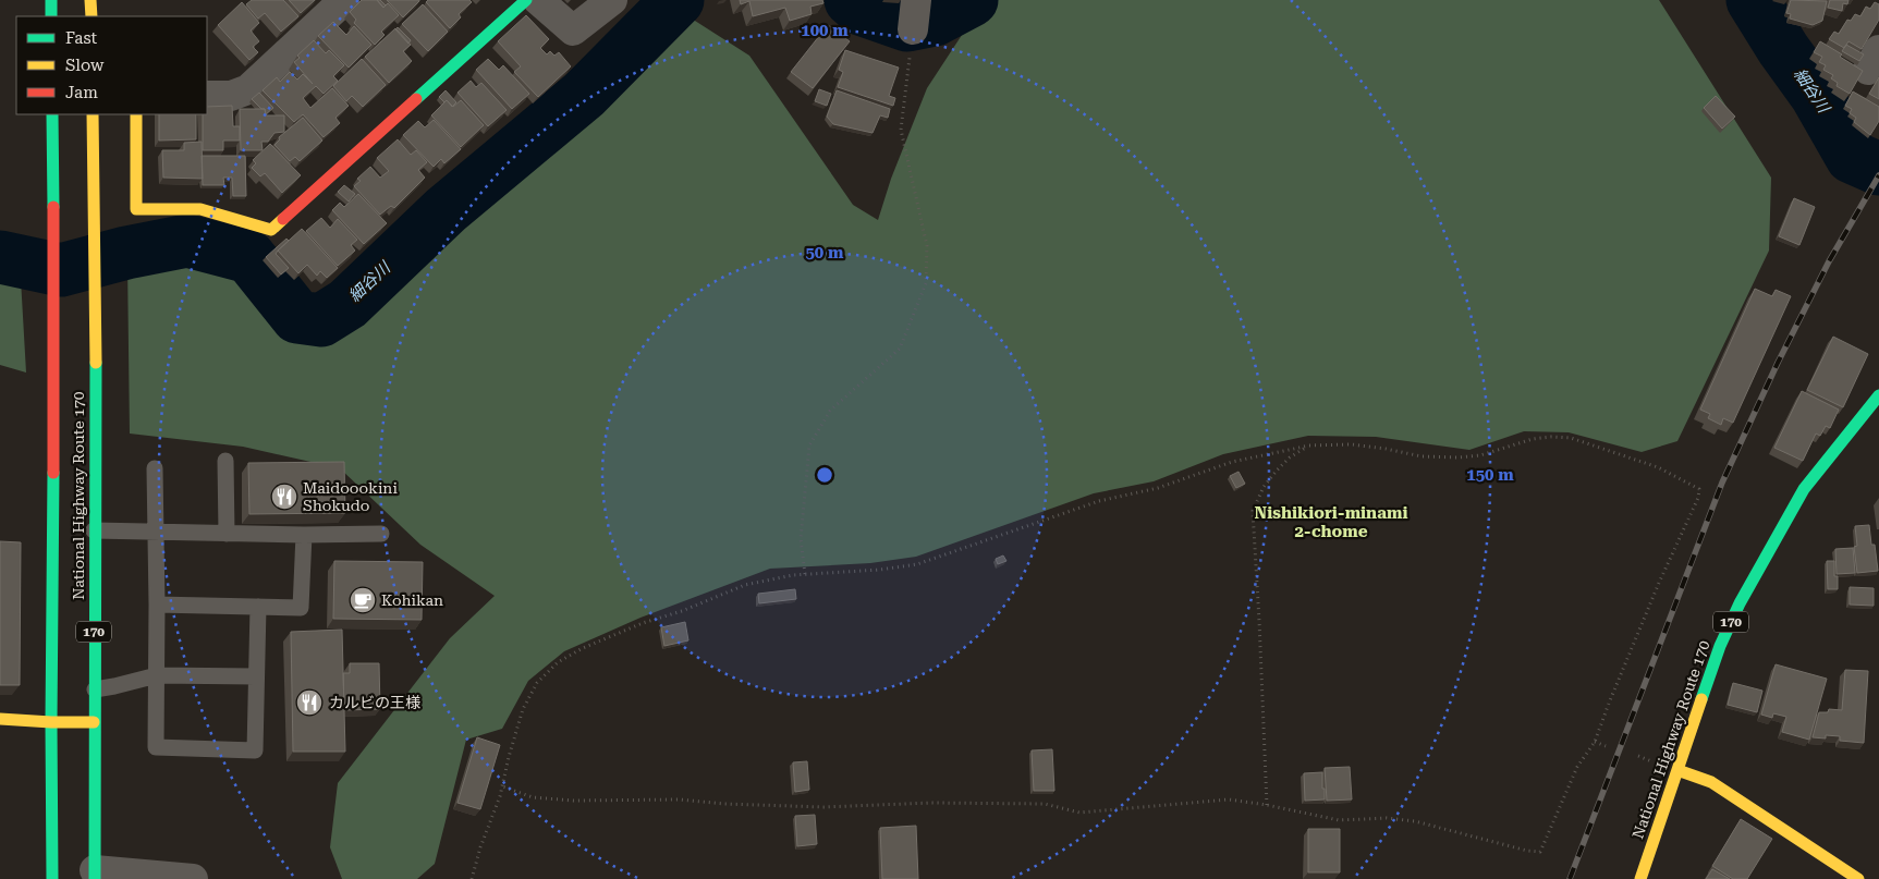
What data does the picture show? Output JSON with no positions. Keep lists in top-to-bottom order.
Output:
{
  "streets": {
    "main road": ["National Highway Route 170", "170"]
  },
  "districts": ["Nishikiori-minami 2-chome"],
  "water": ["細谷川"],
  "places": {
    "restaurant": ["Maidoookini Shokudo", "カルビの王様"],
    "cafe": ["Kohikan"]
  },
  "legend": ["Fast", "Slow", "Jam"],
  "rings": ["100 m", "50 m", "150 m"]
}
